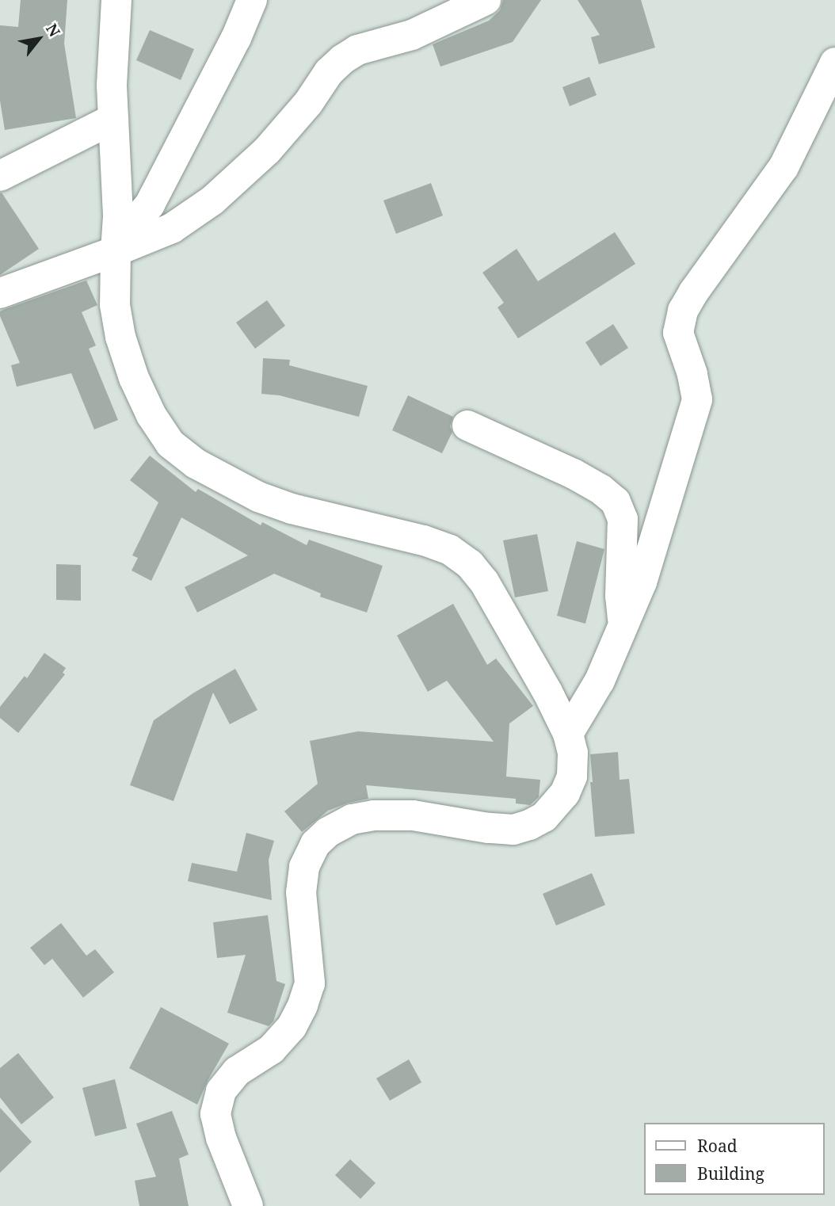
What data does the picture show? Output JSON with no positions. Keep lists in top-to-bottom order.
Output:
{
  "legend": ["Road", "Building"],
  "north": "top right"
}
